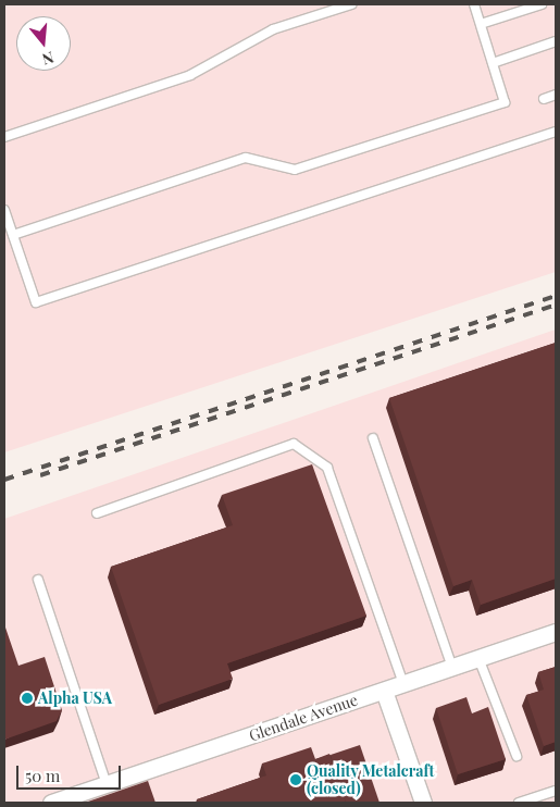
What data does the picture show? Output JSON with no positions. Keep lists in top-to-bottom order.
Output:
{
  "streets": {
    "street": ["Glendale Avenue"]
  },
  "places": ["Alpha USA", "Quality Metalcraft (closed)"],
  "scale_bar": "50 m",
  "north": "bottom"
}
